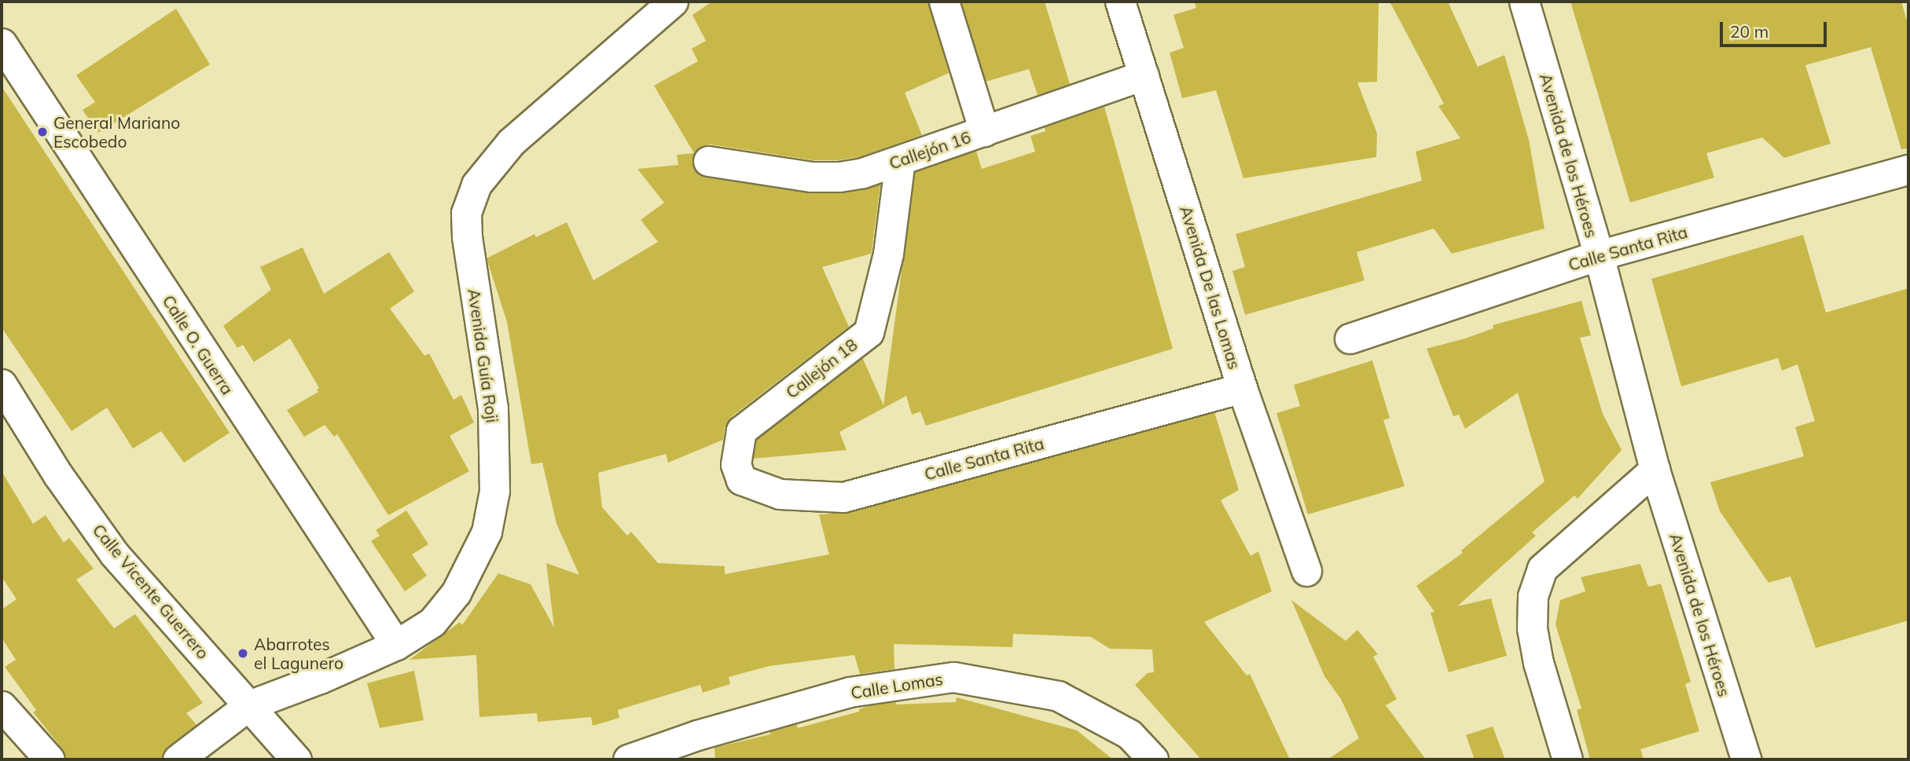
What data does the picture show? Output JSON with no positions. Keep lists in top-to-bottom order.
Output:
{
  "streets": {
    "street": [
      "Callejón 16",
      "Avenida de los Héroes",
      "Calle Santa Rita",
      "Avenida De las Lomas",
      "Calle O. Guerra",
      "Avenida Guía Roji",
      "Callejón 18",
      "Calle Vicente Guerrero",
      "Calle Lomas"
    ]
  },
  "crossings": [
    ["Callejón 16", "Avenida De las Lomas"],
    ["Callejón 16", "Callejón 18"],
    ["Avenida de los Héroes", "Calle Santa Rita"],
    ["Calle Santa Rita", "Avenida De las Lomas"],
    ["Calle Santa Rita", "Callejón 18"],
    ["Calle O. Guerra", "Avenida Guía Roji"],
    ["Avenida Guía Roji", "Calle Vicente Guerrero"]
  ],
  "places": ["General Mariano Escobedo", "Abarrotes el Lagunero"],
  "scale_bar": "20 m"
}
